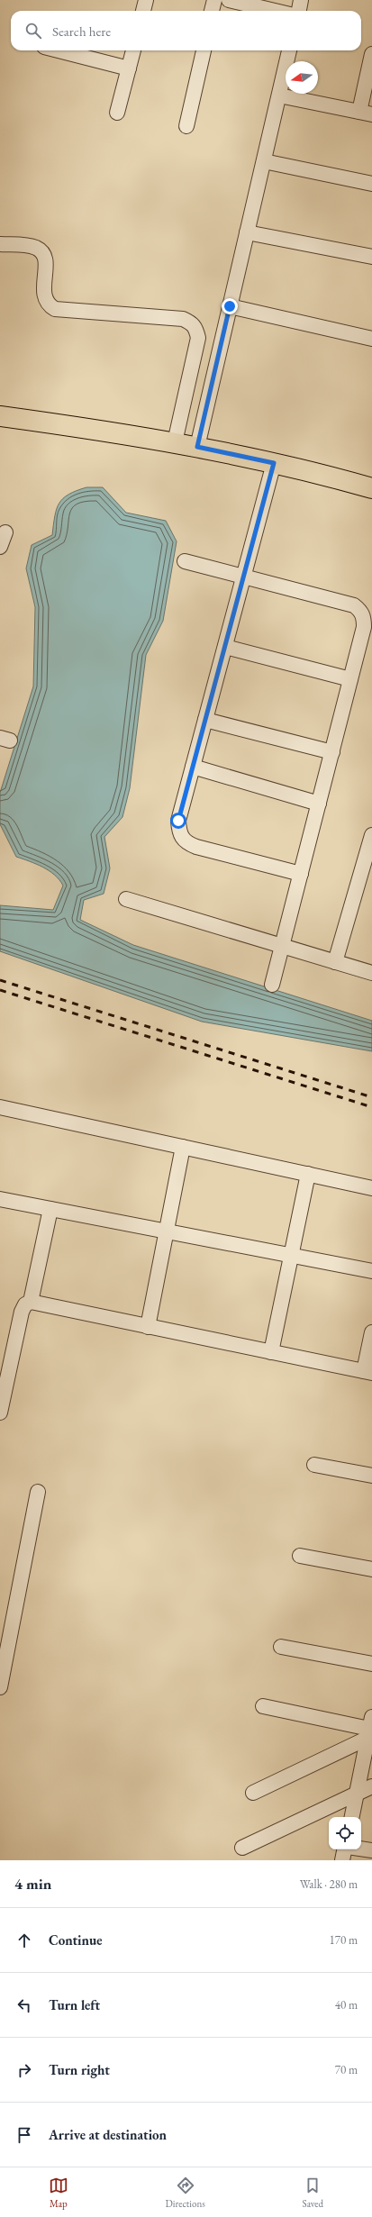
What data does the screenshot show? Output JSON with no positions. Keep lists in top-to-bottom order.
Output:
{
  "north": "left",
  "page": {
    "search": "Search here",
    "heading": ["4 min", "Walk · 280 m"],
    "list": [
      ["Continue", "170 m"],
      ["Turn left", "40 m"],
      ["Turn right", "70 m"],
      "Arrive at destination"
    ],
    "nav": ["Map", "Directions", "Saved"]
  }
}
